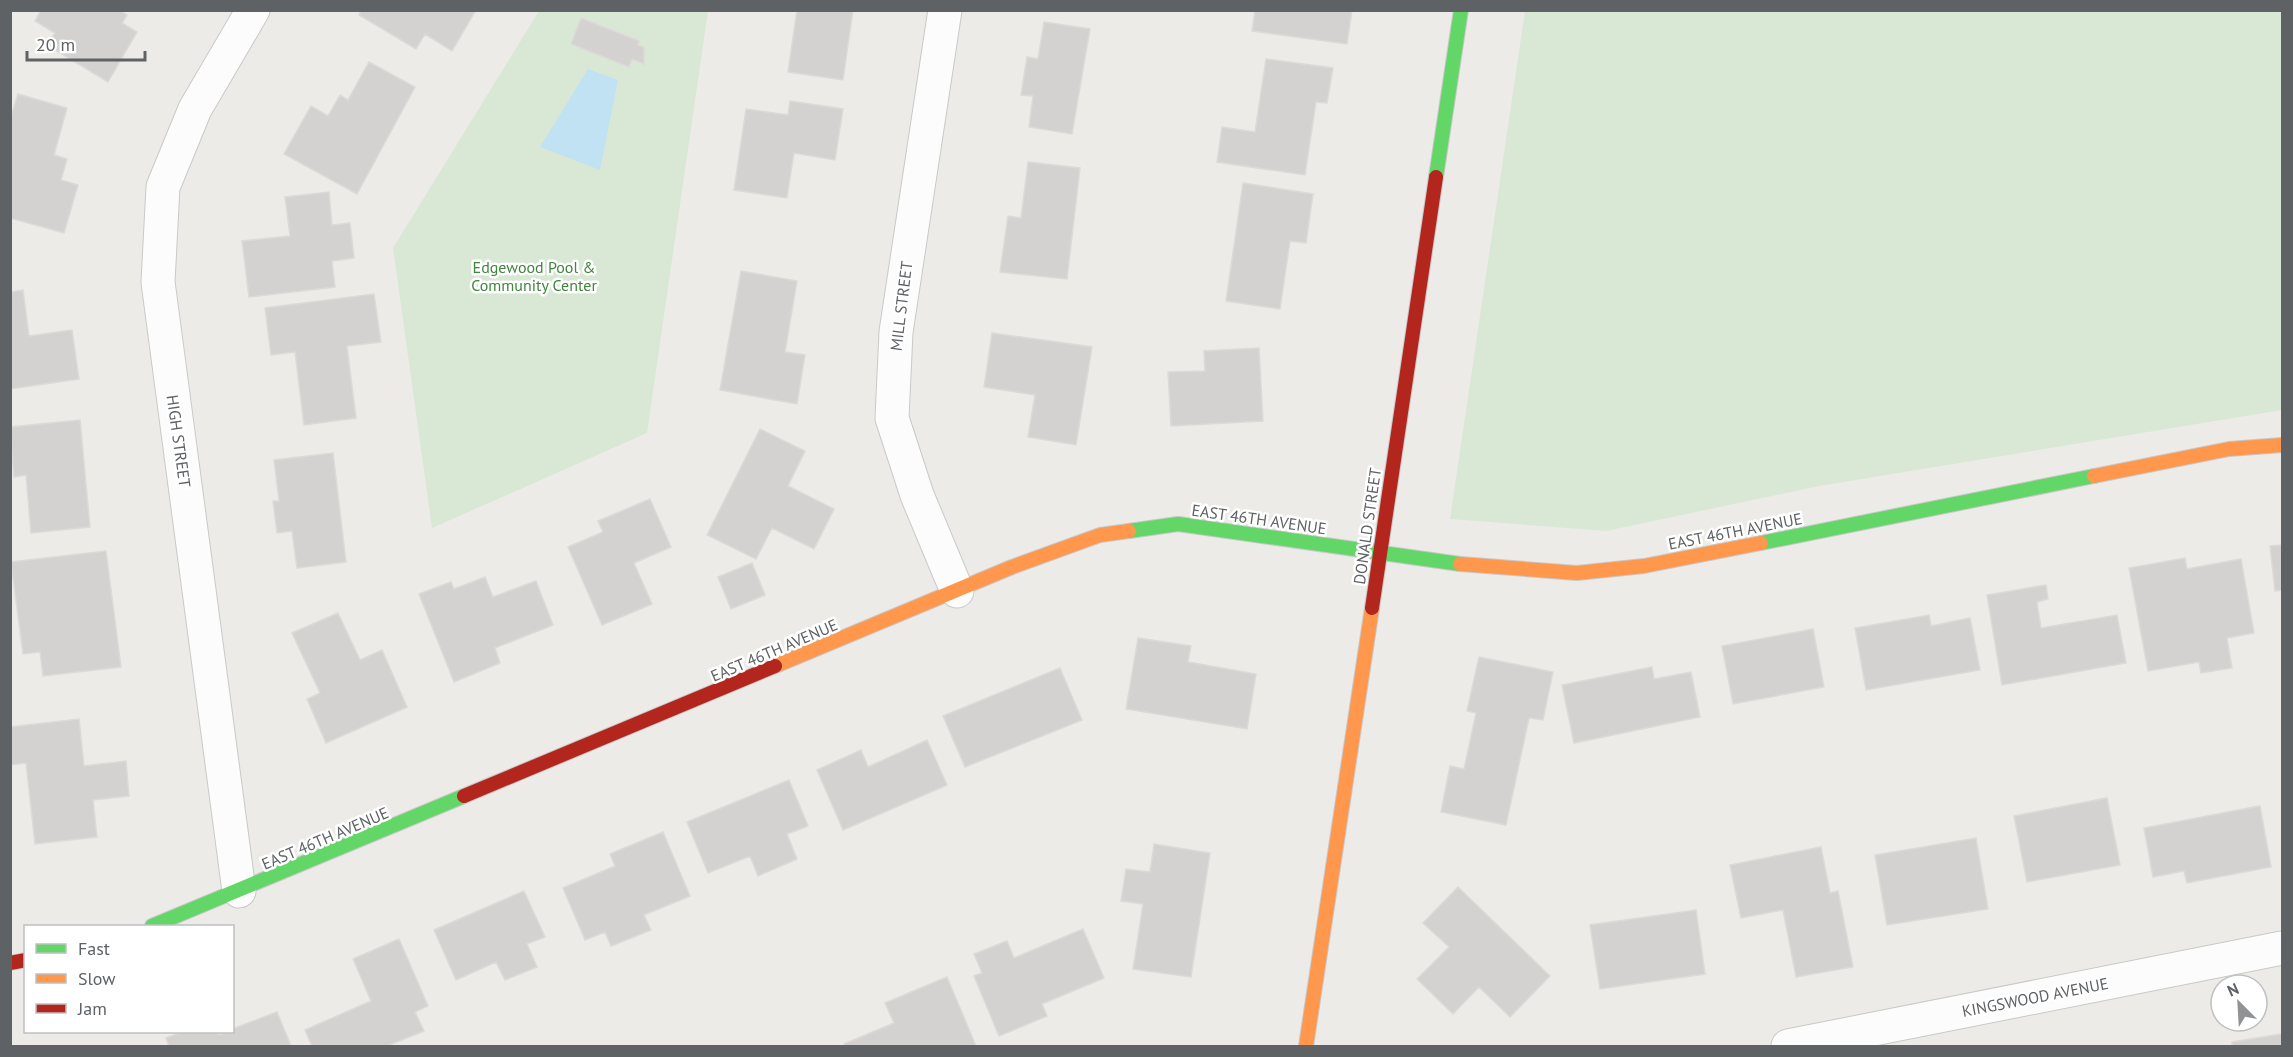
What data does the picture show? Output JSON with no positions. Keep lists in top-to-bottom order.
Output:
{
  "streets": {
    "street": [
      "MILL STREET",
      "HIGH STREET",
      "EAST 46TH AVENUE",
      "DONALD STREET",
      "KINGSWOOD AVENUE"
    ]
  },
  "crossings": [
    ["MILL STREET", "EAST 46TH AVENUE"],
    ["HIGH STREET", "EAST 46TH AVENUE"],
    ["EAST 46TH AVENUE", "DONALD STREET"]
  ],
  "parks": ["Edgewood Pool & Community Center"],
  "legend": ["Fast", "Slow", "Jam"],
  "scale_bar": "20 m",
  "north": "top left"
}
